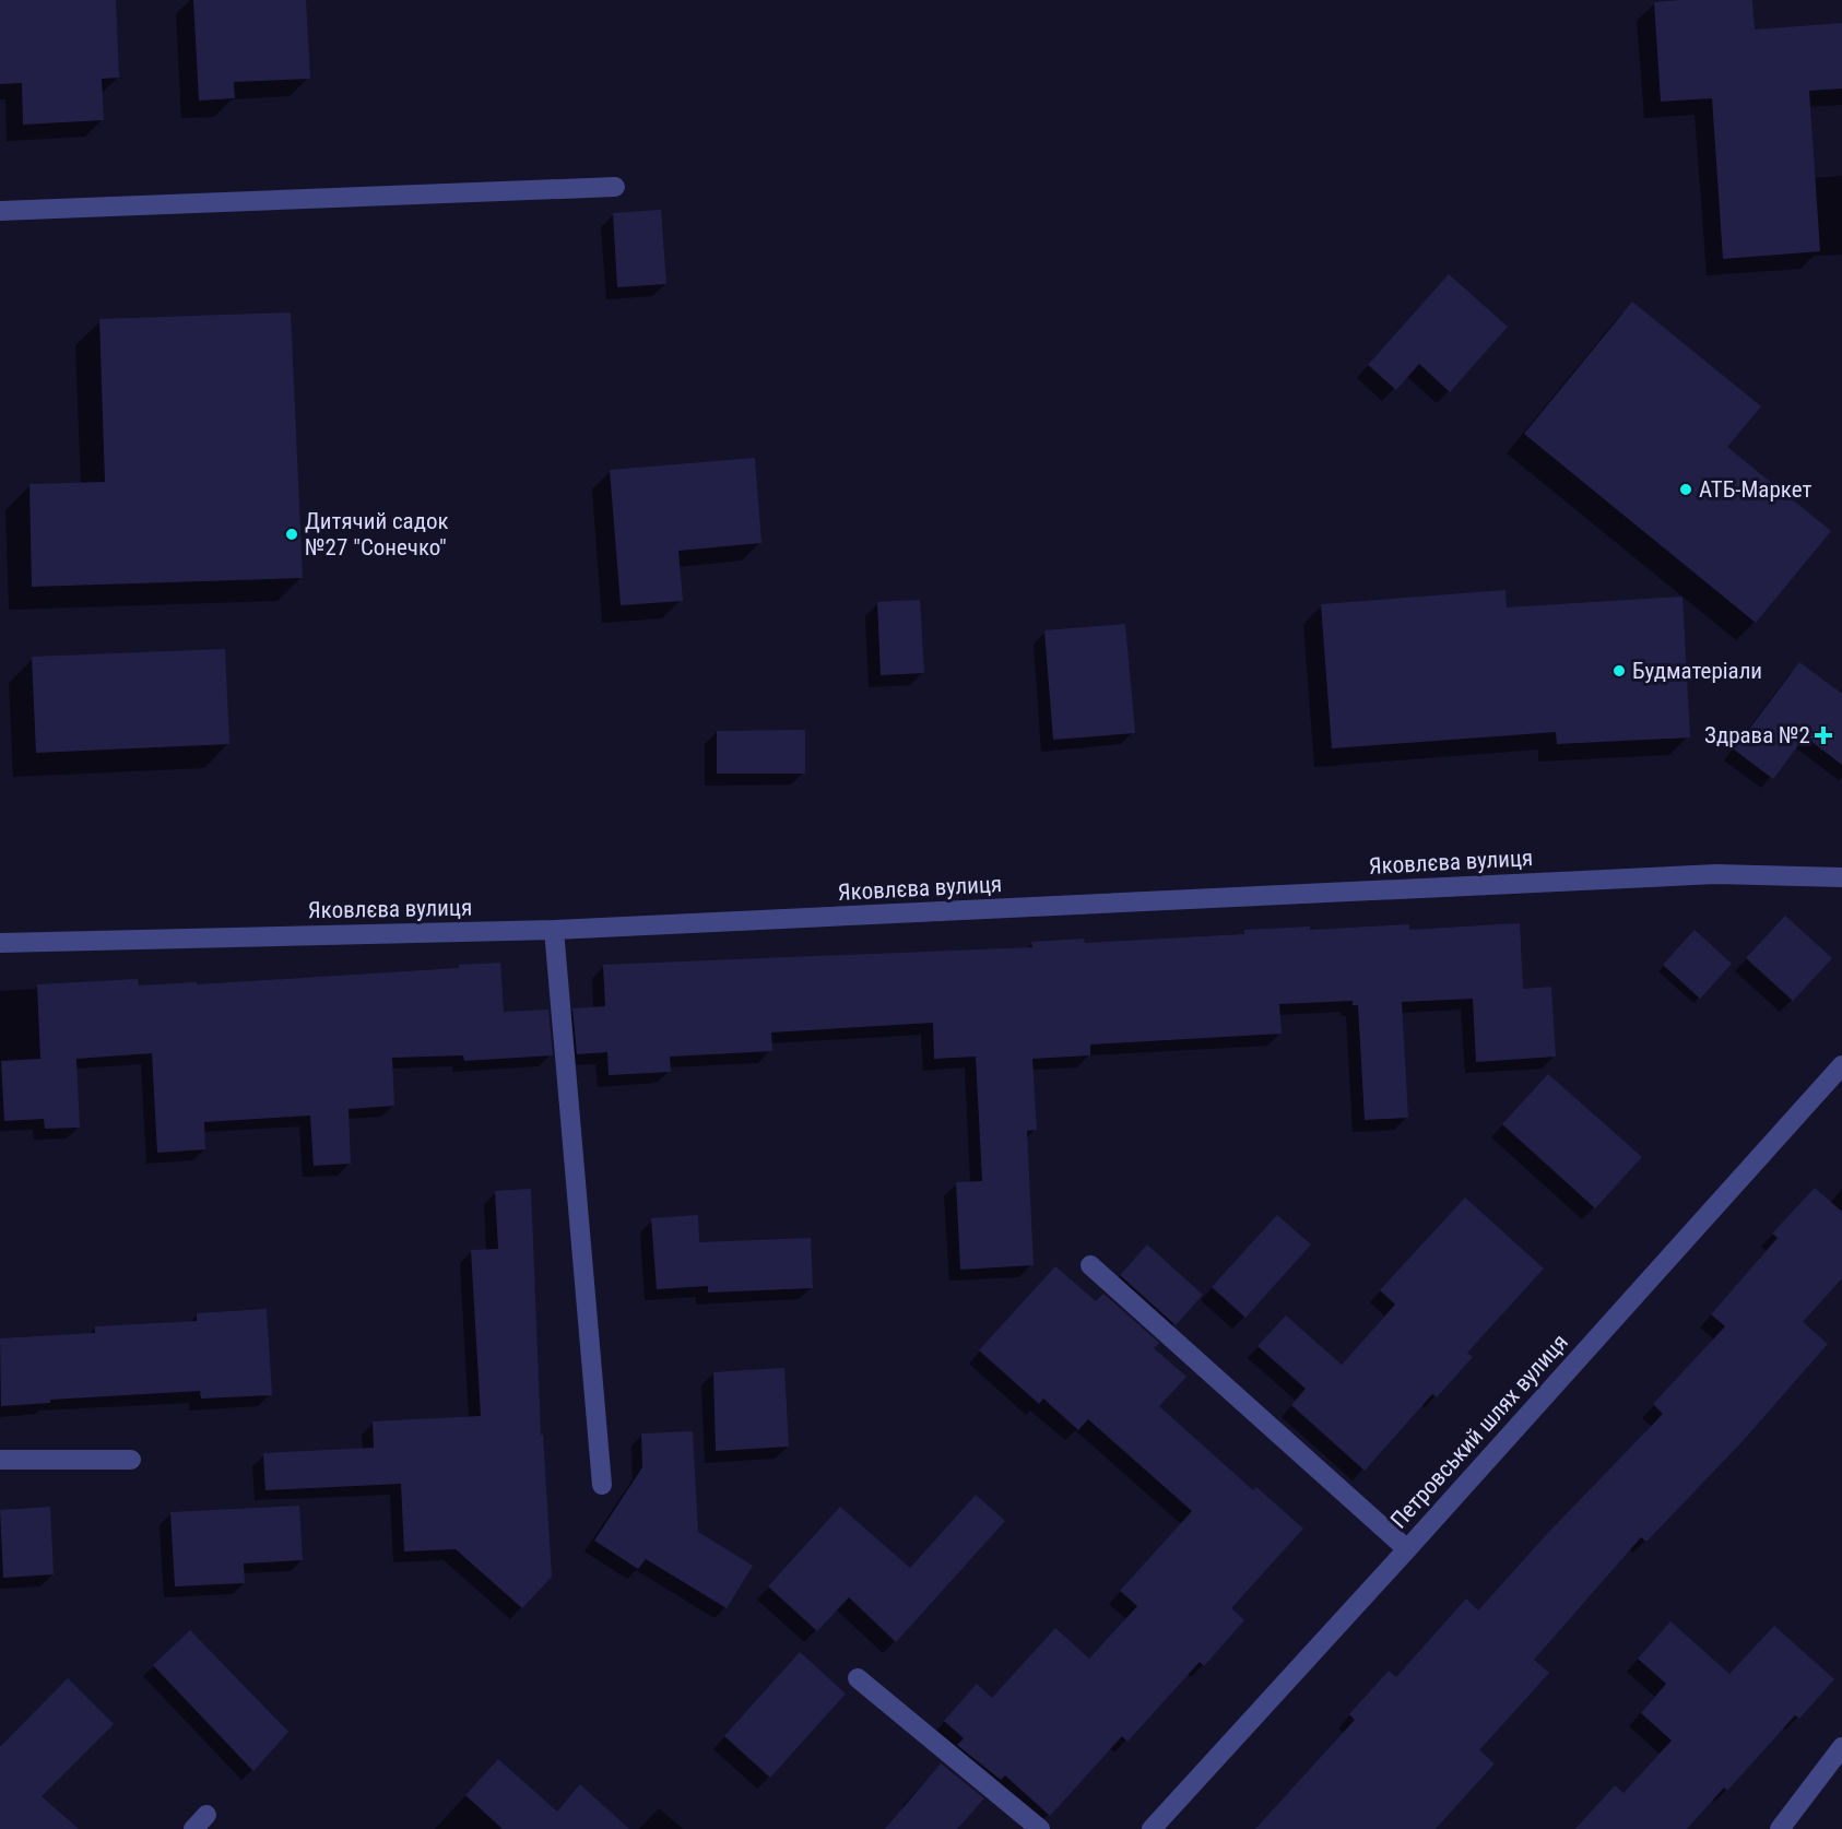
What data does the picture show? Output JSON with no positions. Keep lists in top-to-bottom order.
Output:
{
  "streets": {
    "street": ["Яковлєва вулиця", "Петровський шлях вулиця"]
  },
  "places": {
    "other": ["АТБ-Маркет", "Дитячий садок №27 \"Сонечко\"", "Будматеріали"],
    "health": ["Здрава №2"]
  }
}
